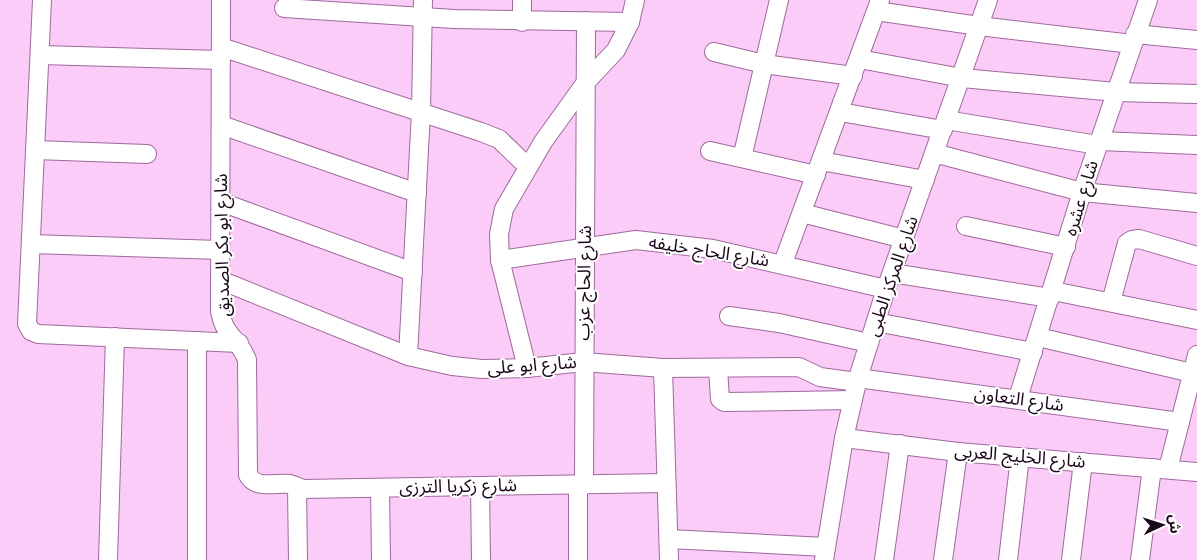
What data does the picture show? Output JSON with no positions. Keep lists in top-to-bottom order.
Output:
{
  "streets": {
    "street": [
      "شارع عشره",
      "شارع ابو بكر الصديق",
      "شارع الحاج خليفه",
      "شارع المركز الطبى",
      "شارع الحاج عزب",
      "شارع ابو على",
      "شارع التعاون",
      "شارع الخليج العربى",
      "شارع زكريا الترزى"
    ]
  },
  "crossings": [
    ["شارع عشره", "شارع الحاج خليفه"],
    ["شارع عشره", "شارع التعاون"],
    ["شارع ابو بكر الصديق", "شارع ابو على"],
    ["شارع ابو بكر الصديق", "شارع زكريا الترزى"],
    ["شارع الحاج خليفه", "شارع المركز الطبى"],
    ["شارع الحاج خليفه", "شارع الحاج عزب"],
    ["شارع المركز الطبى", "شارع ابو على"],
    ["شارع المركز الطبى", "شارع التعاون"],
    ["شارع المركز الطبى", "شارع الخليج العربى"],
    ["شارع الحاج عزب", "شارع ابو على"],
    ["شارع الحاج عزب", "شارع زكريا الترزى"],
    ["شارع ابو على", "شارع التعاون"]
  ],
  "north": "right"
}
